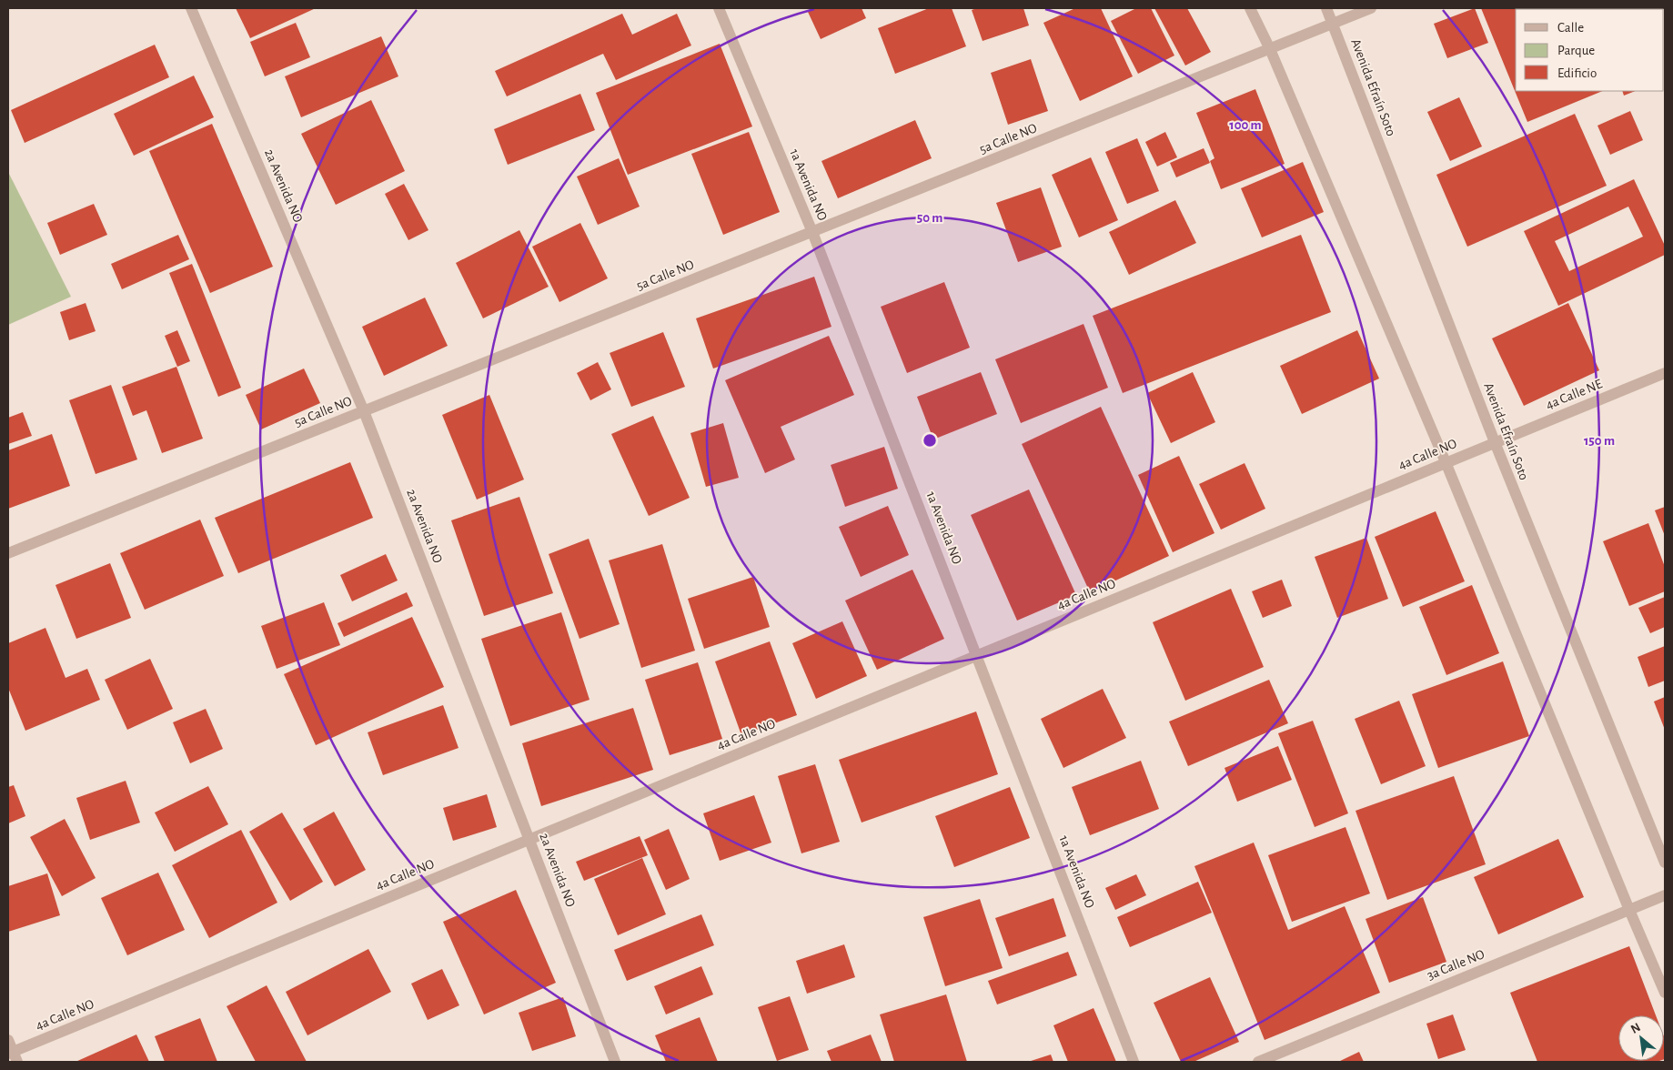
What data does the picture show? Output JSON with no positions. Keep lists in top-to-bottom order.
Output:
{
  "streets": {
    "street": [
      "Avenida Efraín Soto",
      "5a Calle NO",
      "1a Avenida NO",
      "2a Avenida NO",
      "4a Calle NE",
      "4a Calle NO",
      "3a Calle NO"
    ]
  },
  "crossings": [
    ["Avenida Efraín Soto", "5a Calle NO"],
    ["Avenida Efraín Soto", "4a Calle NE"],
    ["Avenida Efraín Soto", "4a Calle NO"],
    ["5a Calle NO", "1a Avenida NO"],
    ["5a Calle NO", "2a Avenida NO"],
    ["1a Avenida NO", "4a Calle NO"],
    ["2a Avenida NO", "4a Calle NO"],
    ["4a Calle NE", "4a Calle NO"]
  ],
  "legend": ["Calle", "Parque", "Edificio"],
  "north": "top left",
  "rings": ["100 m", "50 m", "150 m"]
}
